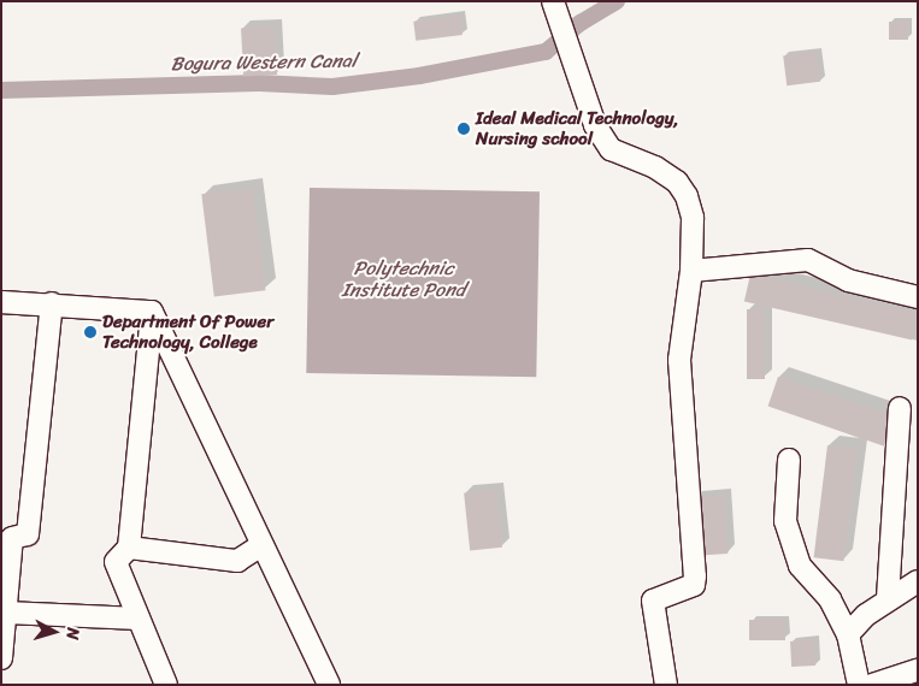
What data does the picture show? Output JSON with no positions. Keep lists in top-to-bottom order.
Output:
{
  "water": ["Bogura Western Canal", "Polytechnic Institute Pond"],
  "places": ["Ideal Medical Technology, Nursing school", "Department Of Power Technology, College"],
  "north": "right"
}
